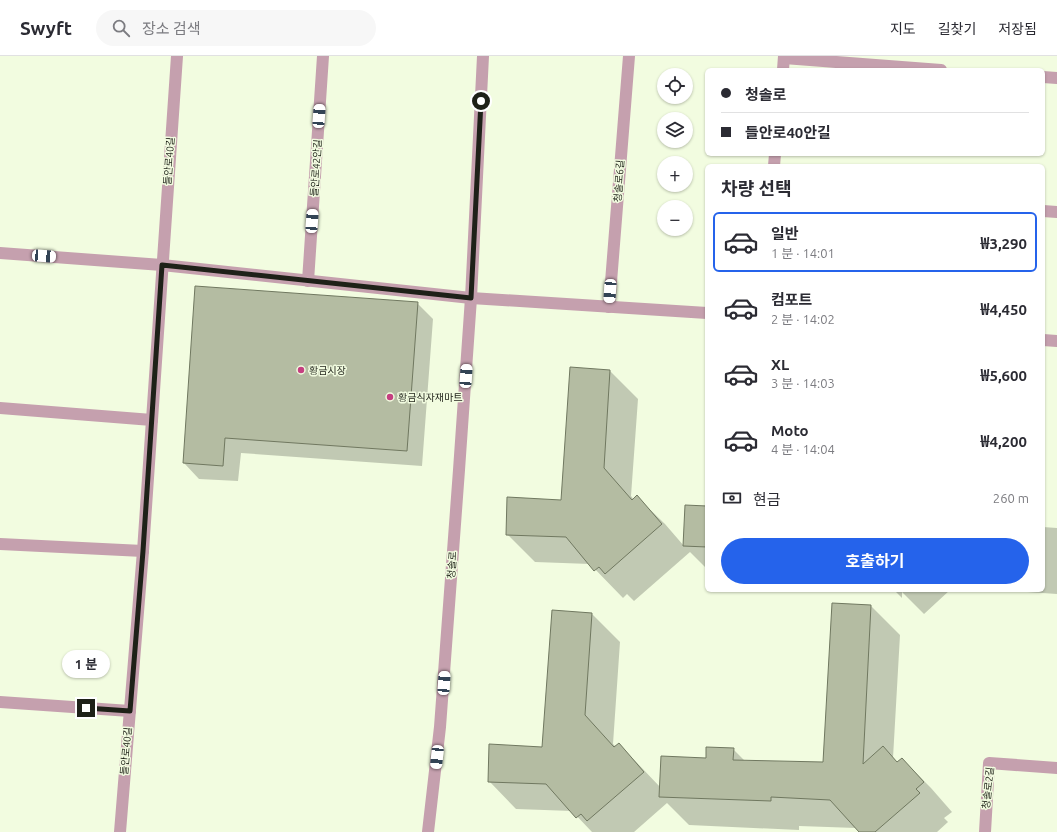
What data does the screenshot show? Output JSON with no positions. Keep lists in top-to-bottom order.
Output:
{
  "streets": {
    "street": [
      "들안로40길",
      "들안로42안길",
      "청솔로6길",
      "청솔로",
      "청솔로2길"
    ]
  },
  "places": ["황금시장", "황금식자재마트"],
  "page": {
    "header": "Swyft",
    "search": "장소 검색",
    "nav": ["지도", "길찾기", "저장됨"],
    "map_buttons": ["+", "−"],
    "banner": ["청솔로", "들안로40안길"],
    "heading": "차량 선택",
    "list": [
      {
        "name": "일반",
        "note": "1 분 · 14:01",
        "value": "₩3,290"
      },
      {
        "name": "컴포트",
        "note": "2 분 · 14:02",
        "value": "₩4,450"
      },
      {
        "name": "XL",
        "note": "3 분 · 14:03",
        "value": "₩5,600"
      },
      {
        "name": "Moto",
        "note": "4 분 · 14:04",
        "value": "₩4,200"
      }
    ],
    "pay": ["현금", "260 m"],
    "buttons": "호출하기",
    "bubble": "1 분"
  }
}
